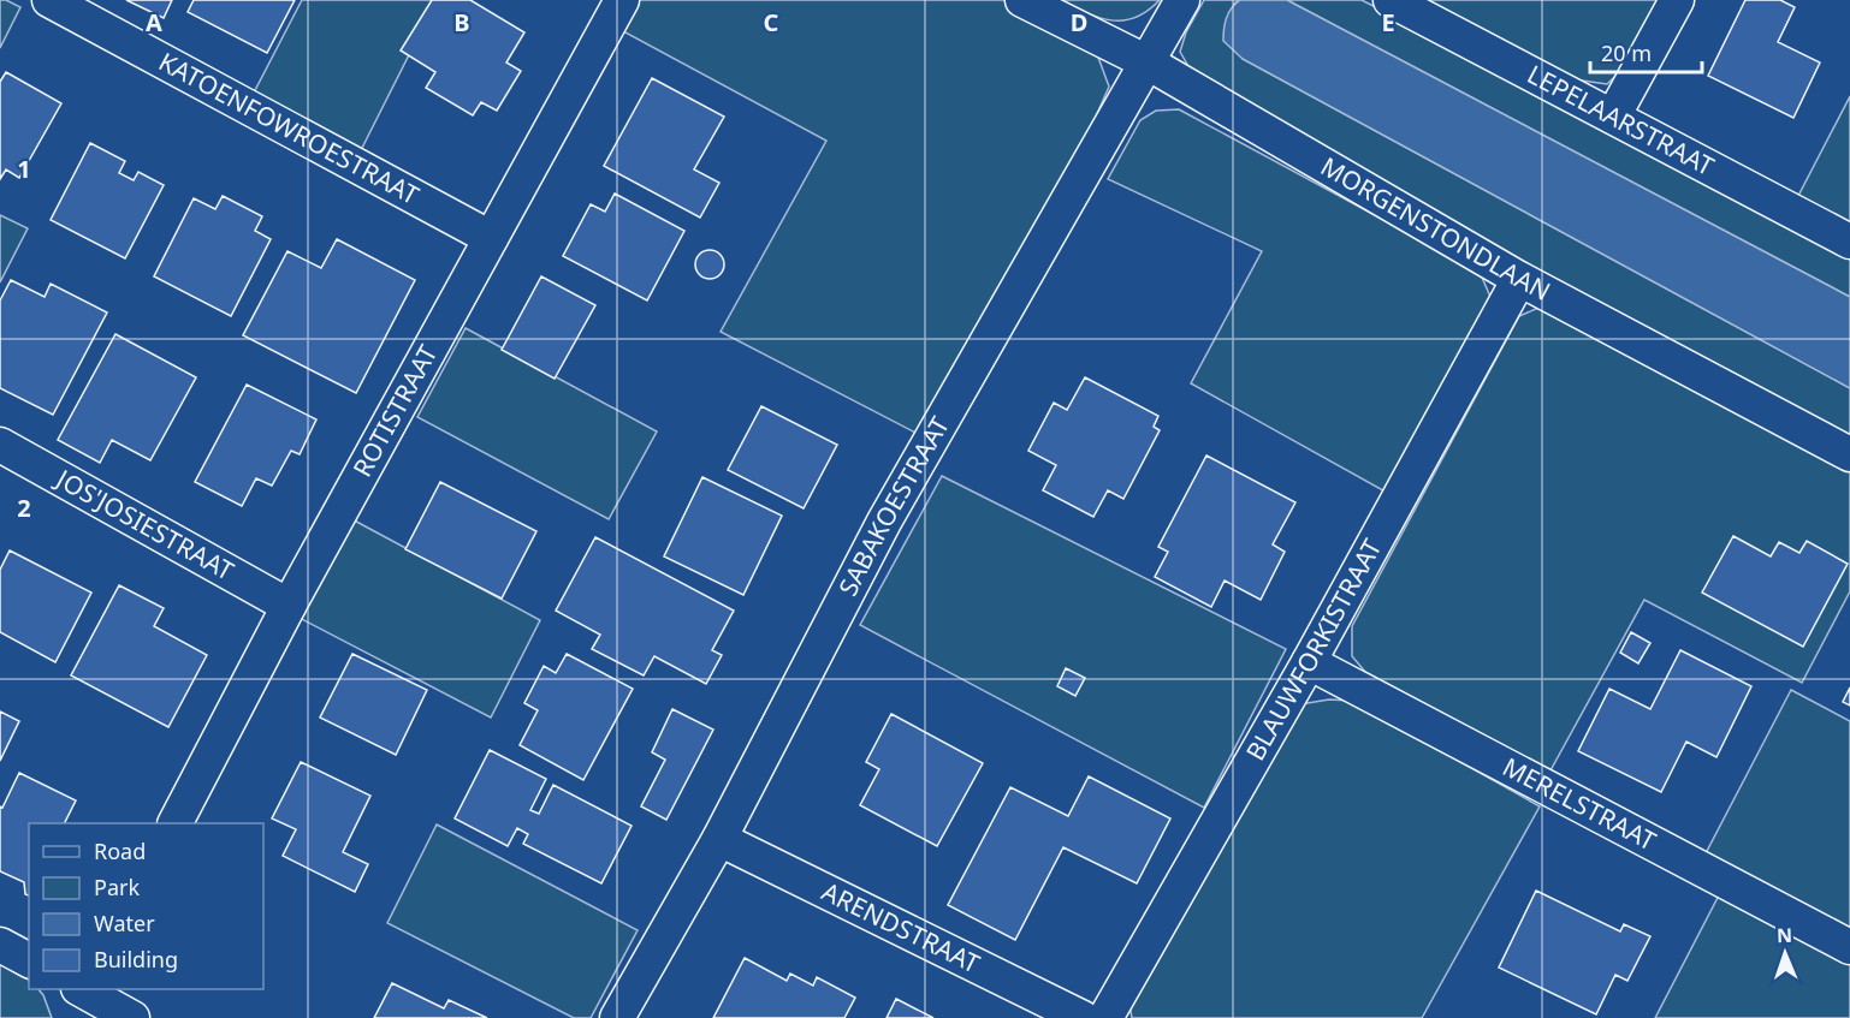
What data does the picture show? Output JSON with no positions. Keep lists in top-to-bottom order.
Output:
{
  "streets": {
    "street": [
      "LEPELAARSTRAAT",
      "KATOENFOWROESTRAAT",
      "MORGENSTONDLAAN",
      "ROTISTRAAT",
      "SABAKOESTRAAT",
      "JOS'JOSIESTRAAT",
      "BLAUWFORKISTRAAT",
      "MERELSTRAAT",
      "ARENDSTRAAT"
    ]
  },
  "crossings": [
    ["KATOENFOWROESTRAAT", "ROTISTRAAT"],
    ["MORGENSTONDLAAN", "SABAKOESTRAAT"],
    ["MORGENSTONDLAAN", "BLAUWFORKISTRAAT"],
    ["ROTISTRAAT", "JOS'JOSIESTRAAT"],
    ["SABAKOESTRAAT", "ARENDSTRAAT"],
    ["BLAUWFORKISTRAAT", "MERELSTRAAT"]
  ],
  "legend": [
    "Road",
    "Park",
    "Water",
    "Building"
  ],
  "scale_bar": "20 m",
  "north": "top",
  "grid": {
    "columns": [
      "A",
      "B",
      "C",
      "D",
      "E"
    ],
    "rows": ["1", "2"]
  }
}
